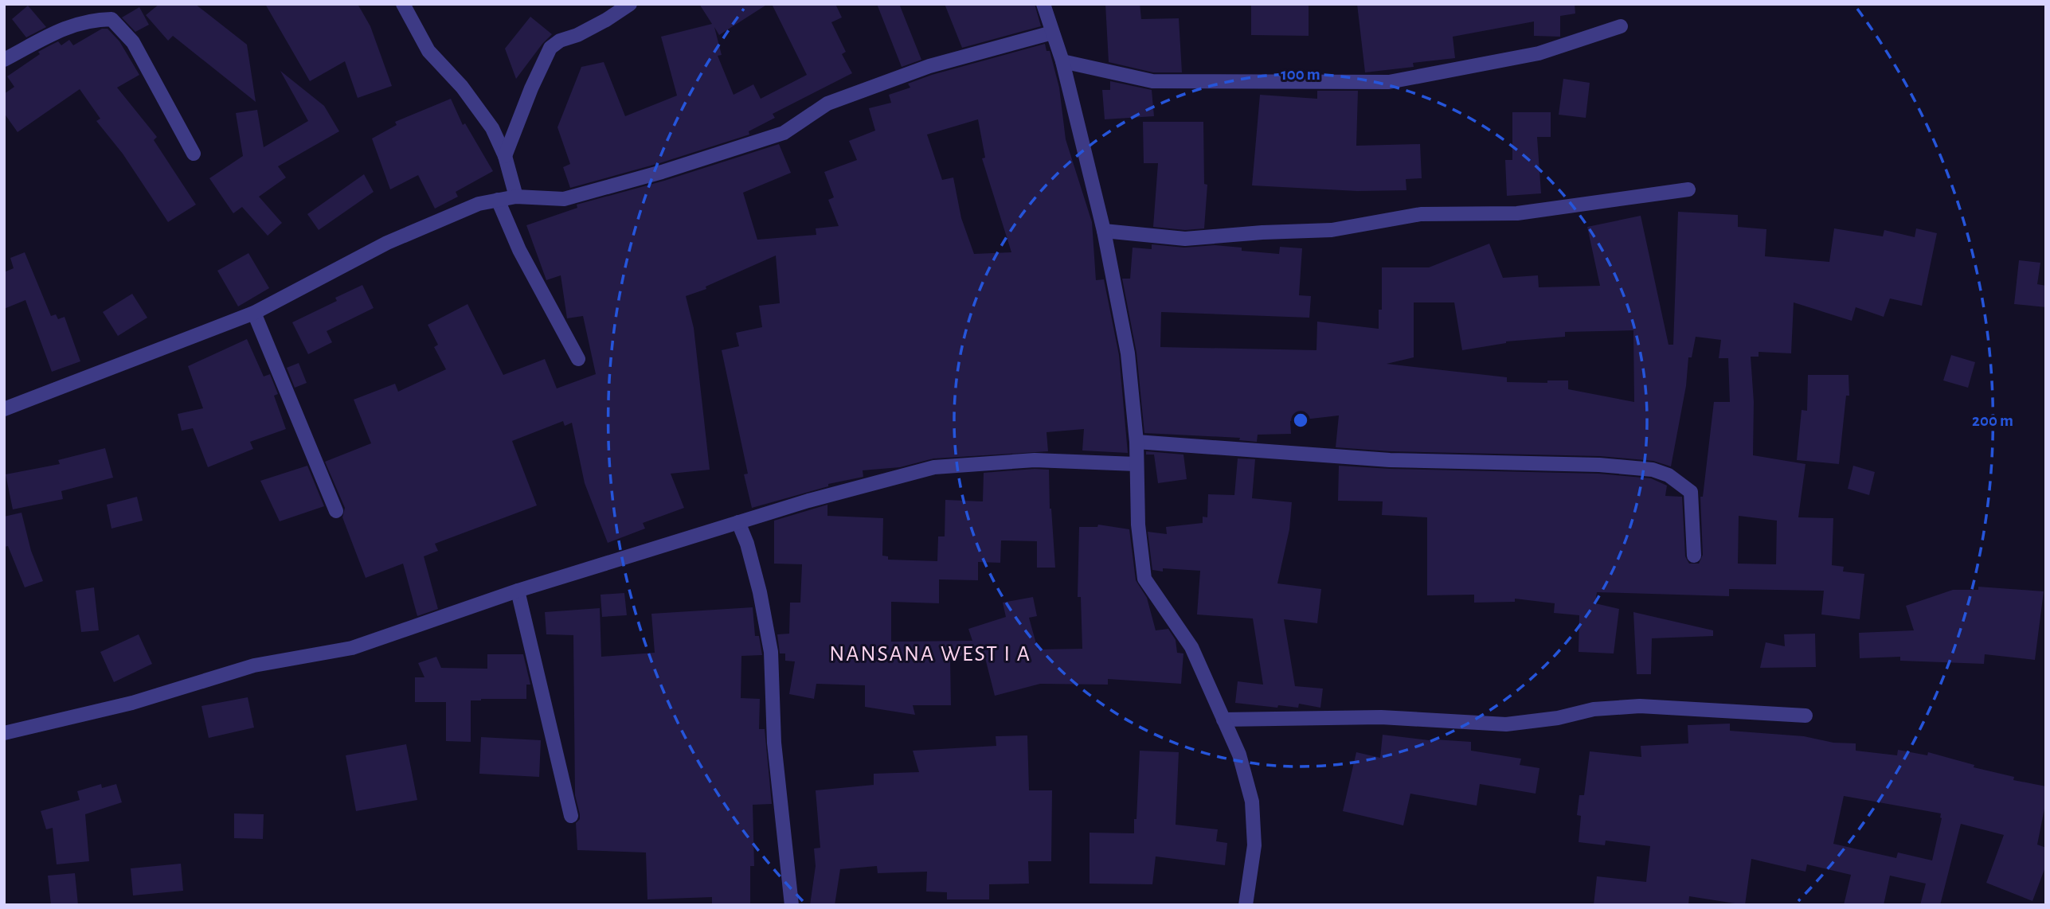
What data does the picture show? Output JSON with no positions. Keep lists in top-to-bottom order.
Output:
{
  "districts": ["NANSANA WEST I A"],
  "rings": ["100 m", "200 m"]
}
